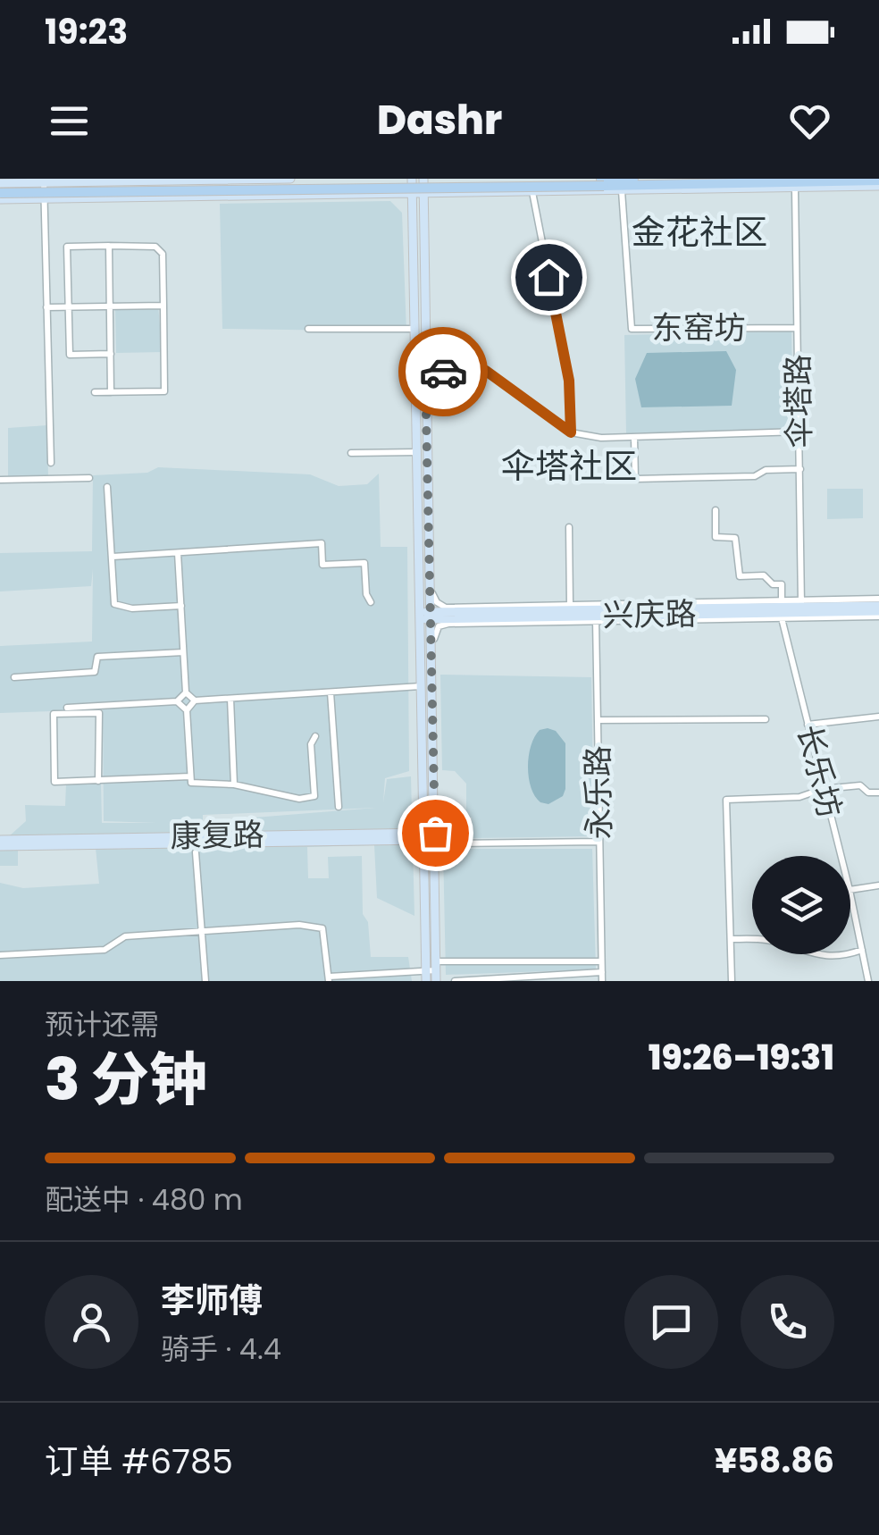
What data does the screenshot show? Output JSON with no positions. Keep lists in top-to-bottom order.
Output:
{
  "streets": {
    "main road": ["兴庆路", "康复路"],
    "street": [
      "东窑坊",
      "伞塔路",
      "长乐坊",
      "永乐路"
    ]
  },
  "crossings": [
    ["东窑坊", "伞塔路"],
    ["伞塔路", "兴庆路"],
    ["兴庆路", "长乐坊"],
    ["兴庆路", "永乐路"]
  ],
  "districts": ["金花社区", "伞塔社区"],
  "page": {
    "status": "19:23",
    "header": "Dashr",
    "heading": ["3 分钟", "预计还需", "19:26–19:31"],
    "panel": [
      "李师傅",
      "骑手 · 4.4",
      "订单 #6785",
      "¥58.86"
    ],
    "bar": "配送中 · 480 m"
  }
}
